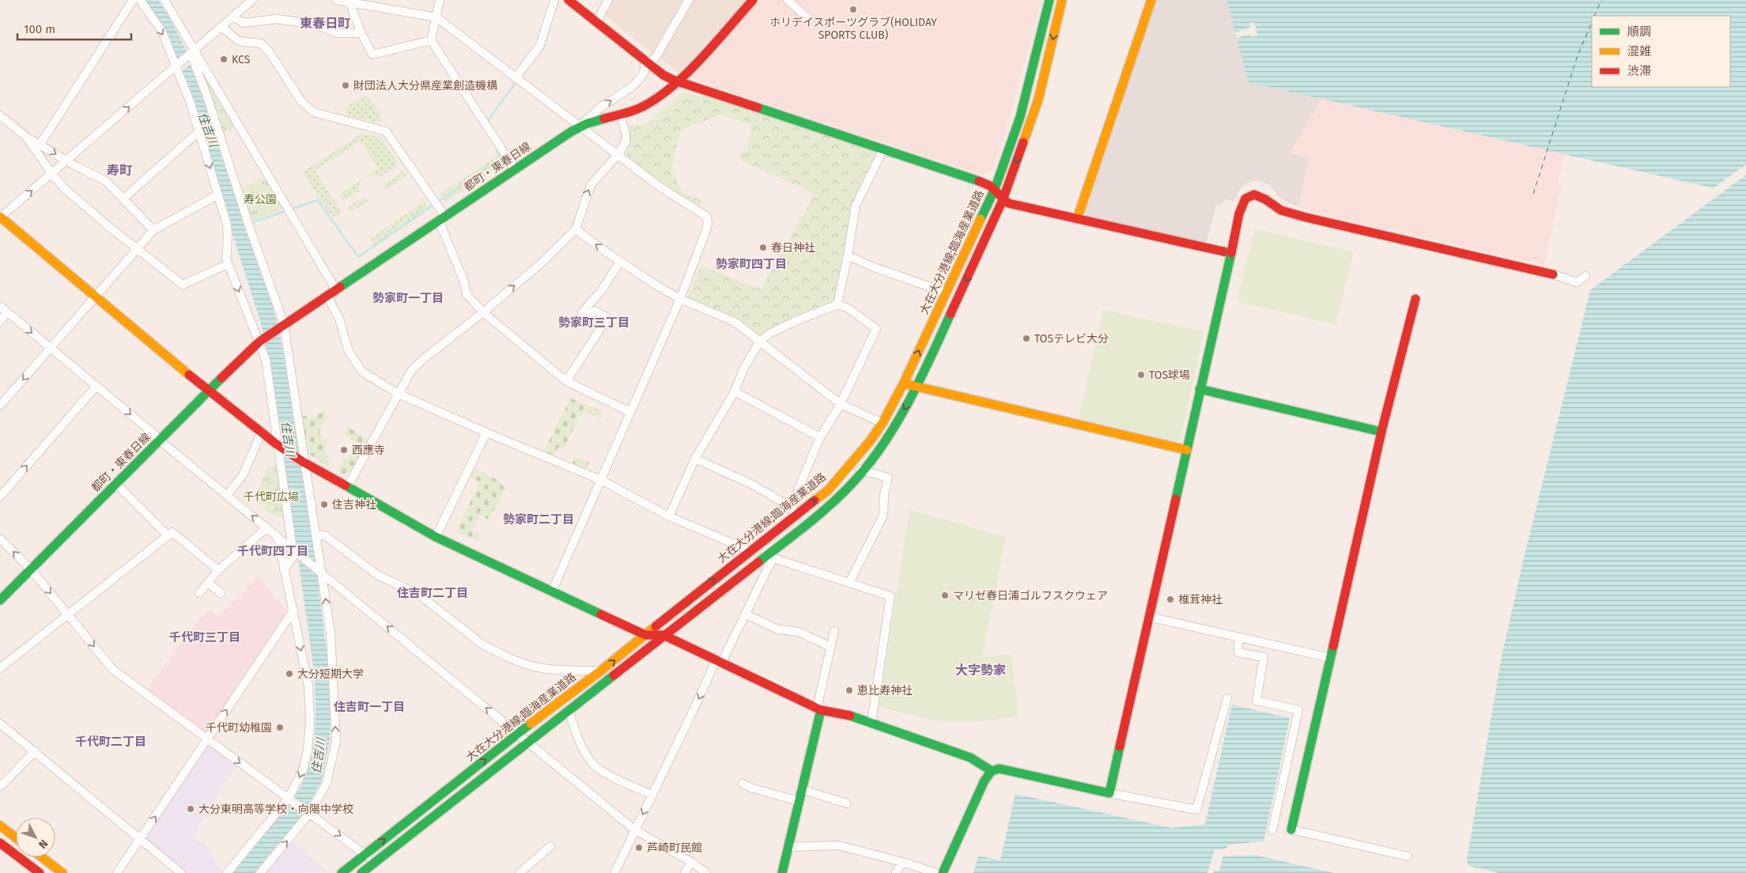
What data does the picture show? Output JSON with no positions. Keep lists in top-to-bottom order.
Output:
{
  "streets": {
    "street": ["都町・東春日線", "大在大分港線;臨海産業道路"]
  },
  "districts": [
    "東春日町",
    "寿町",
    "勢家町四丁目",
    "勢家町一丁目",
    "勢家町三丁目",
    "勢家町二丁目",
    "千代町四丁目",
    "住吉町二丁目",
    "千代町三丁目",
    "大字勢家",
    "住吉町一丁目",
    "千代町二丁目"
  ],
  "water": ["住吉川"],
  "parks": ["寿公園", "千代町広場"],
  "places": [
    "ホリデイスポーツグラブ(HOLIDAY SPORTS CLUB)",
    "KCS",
    "財団法人大分県産業創造機構",
    "春日神社",
    "TOSテレビ大分",
    "TOS球場",
    "西應寺",
    "住吉神社",
    "マリゼ春日浦ゴルフスクウェア",
    "椎茸神社",
    "大分短期大学",
    "恵比寿神社",
    "千代町幼稚園",
    "大分東明高等学校・向陽中学校",
    "芦崎町民館"
  ],
  "legend": ["順調", "混雑", "渋滞"],
  "scale_bar": "100 m",
  "north": "bottom right"
}
